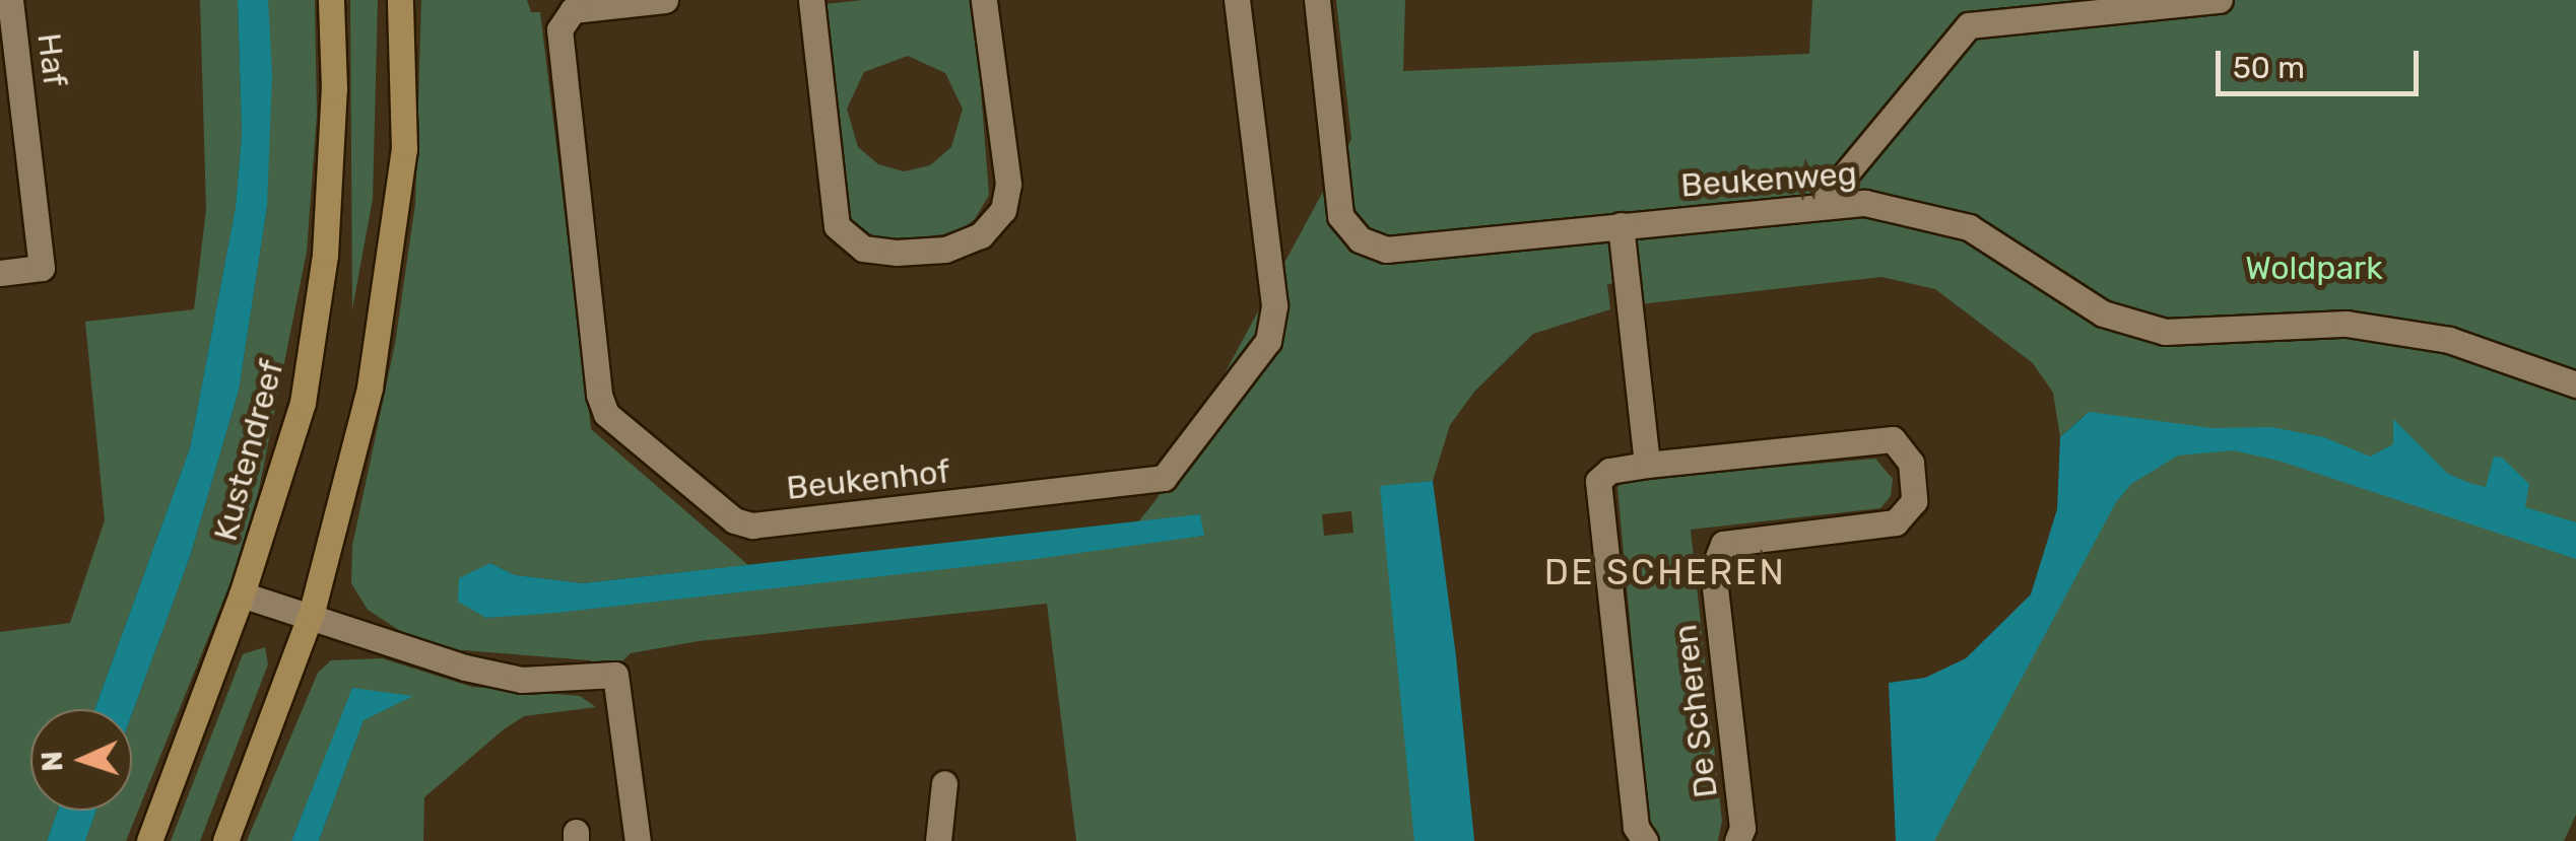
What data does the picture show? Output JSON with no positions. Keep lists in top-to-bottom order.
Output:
{
  "streets": {
    "main road": ["Kustendreef"],
    "street": [
      "Haf",
      "Beukenweg",
      "Beukenhof",
      "De Scheren"
    ]
  },
  "districts": ["DE SCHEREN"],
  "parks": ["Woldpark"],
  "scale_bar": "50 m",
  "north": "left"
}
